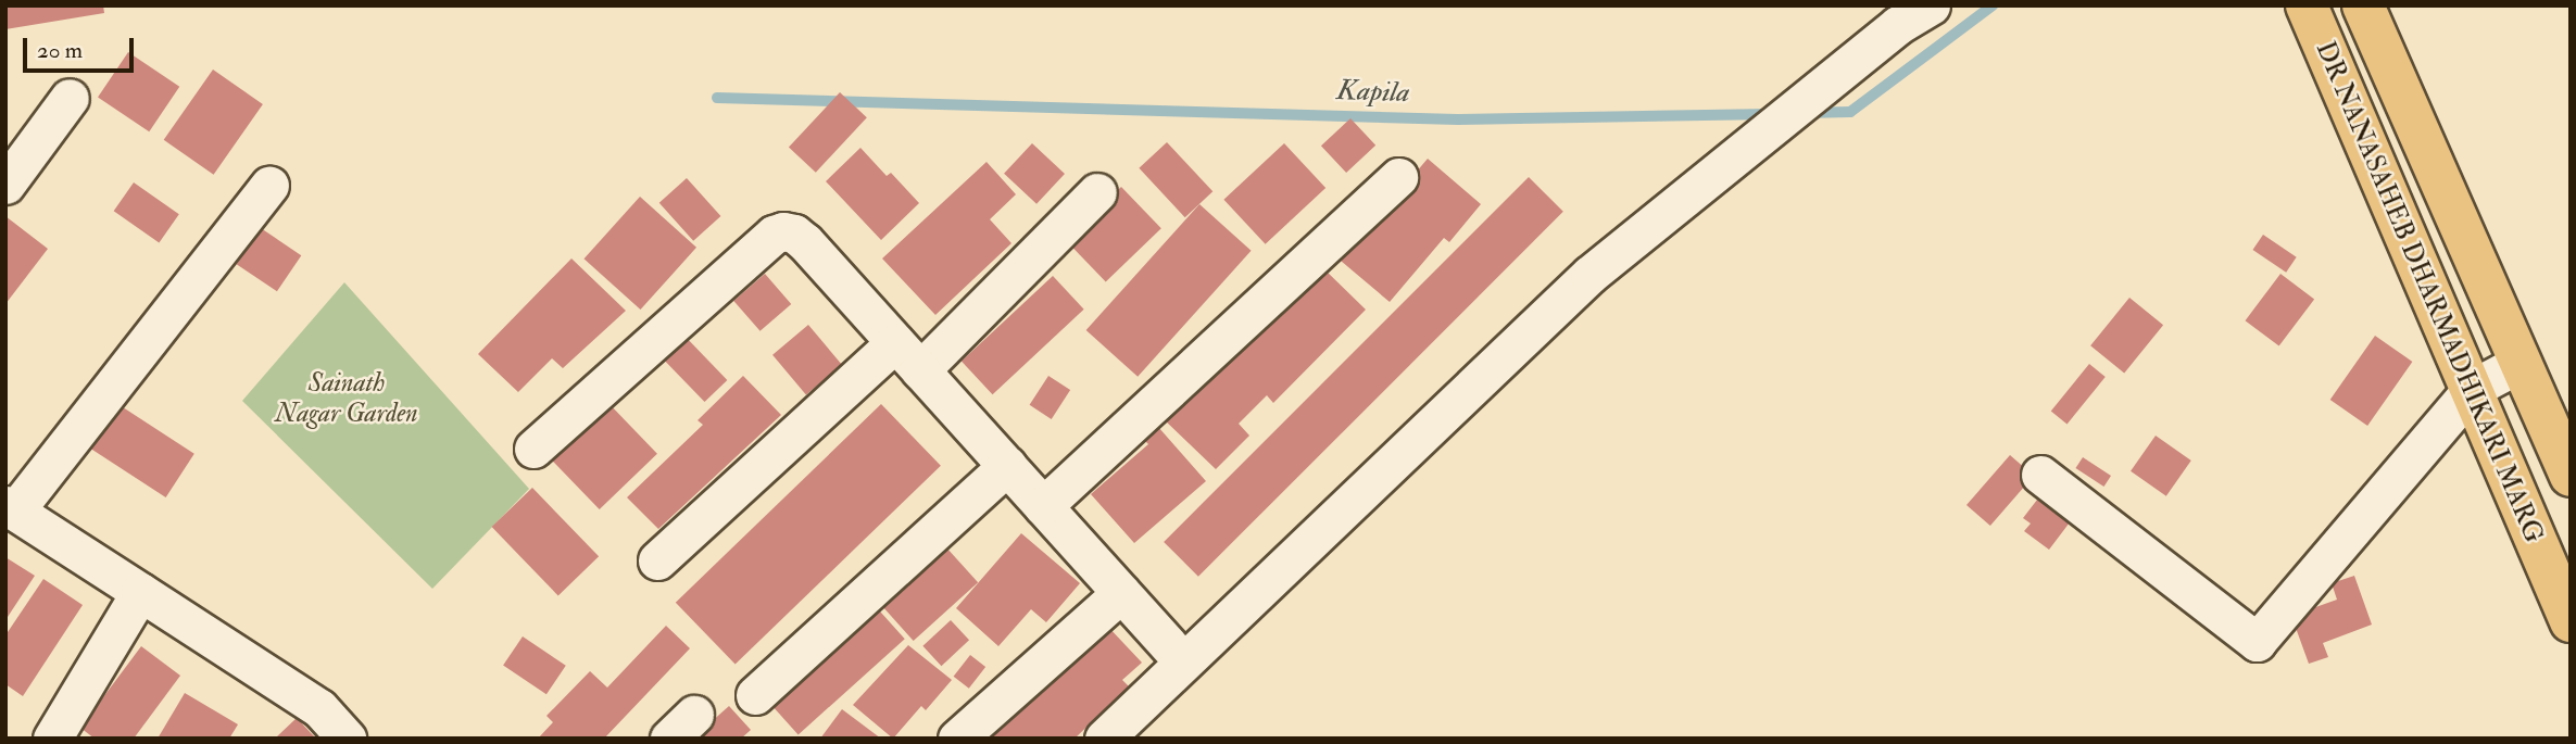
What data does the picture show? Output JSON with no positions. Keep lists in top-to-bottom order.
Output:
{
  "streets": {
    "main road": ["DR NANASAHEB DHARMADHIKARI MARG"]
  },
  "water": ["Kapila"],
  "parks": ["Sainath Nagar Garden"],
  "scale_bar": "20 m"
}
